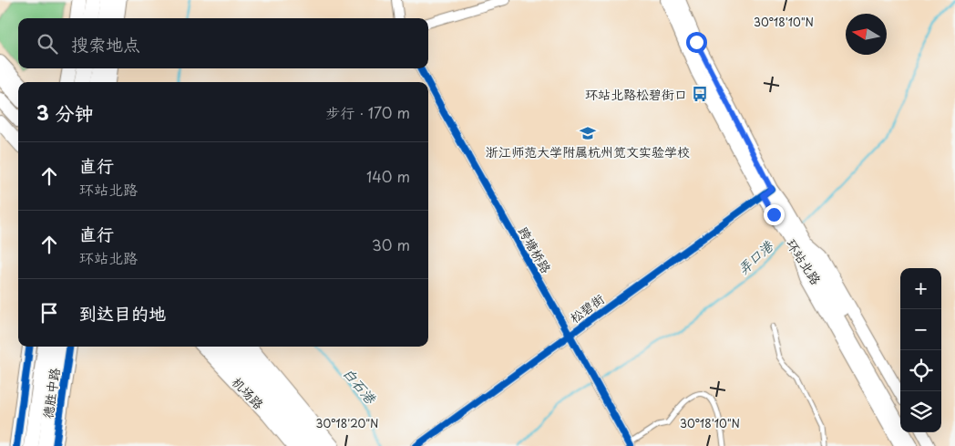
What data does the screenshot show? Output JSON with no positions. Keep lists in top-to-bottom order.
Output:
{
  "streets": {
    "main road": ["环站北路", "德胜中路", "机场路"],
    "street": ["跨塘桥路", "松碧街"]
  },
  "crossings": [
    ["跨塘桥路", "松碧街"],
    ["环站北路", "松碧街"]
  ],
  "water": ["弄口港", "白石港"],
  "places": {
    "bus stop": ["环站北路松碧街口"],
    "school or university": ["浙江师范大学附属杭州笕文实验学校"]
  },
  "north": "left",
  "page": {
    "search": "搜索地点",
    "heading": ["3 分钟", "步行 · 170 m"],
    "list": [
      ["直行", "环站北路", "140 m"],
      ["直行", "环站北路", "30 m"],
      "到达目的地"
    ],
    "map_buttons": ["+", "−"]
  },
  "coordinates": ["30°18'10\"N", "30°18'20\"N"]
}
